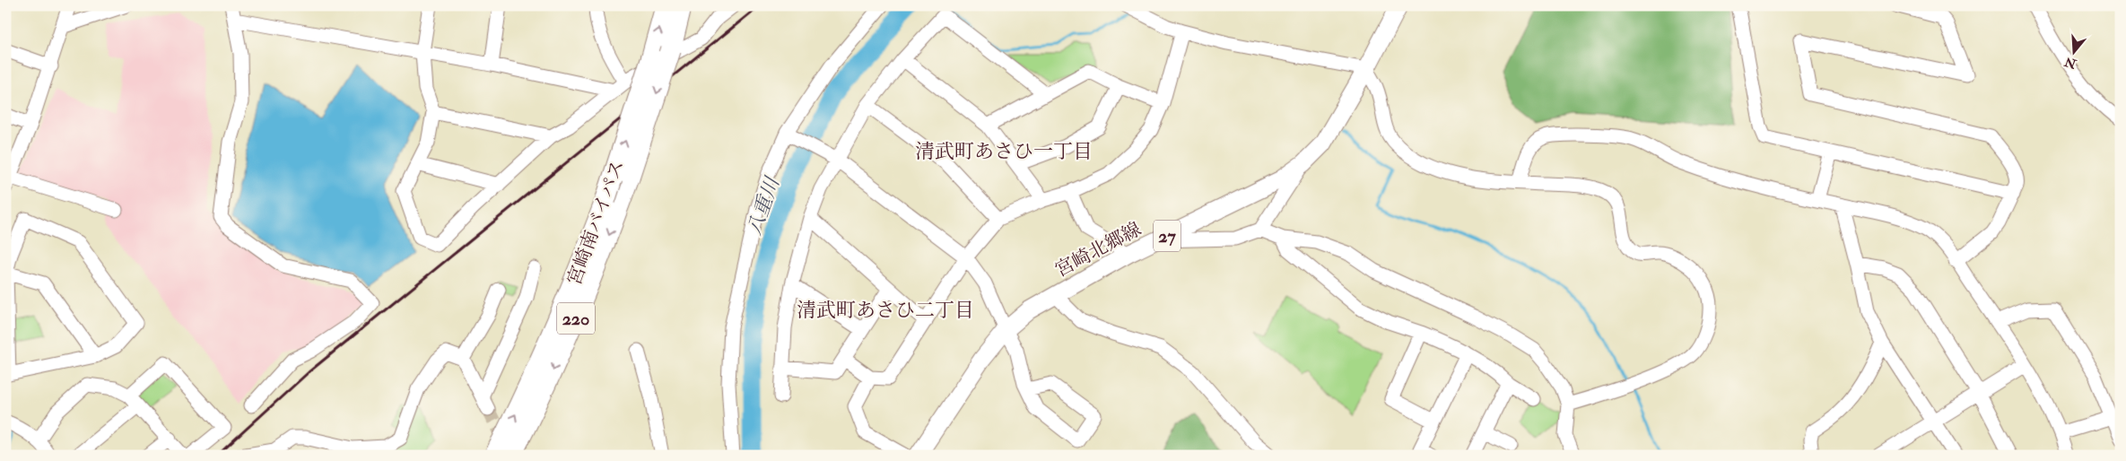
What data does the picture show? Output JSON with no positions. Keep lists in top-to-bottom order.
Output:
{
  "streets": {
    "highway": ["宮崎南バイパス", "220"],
    "main road": ["27", "宮崎北郷線"]
  },
  "districts": ["清武町あさひ一丁目", "清武町あさひ二丁目"],
  "water": ["八重川"],
  "north": "bottom"
}
